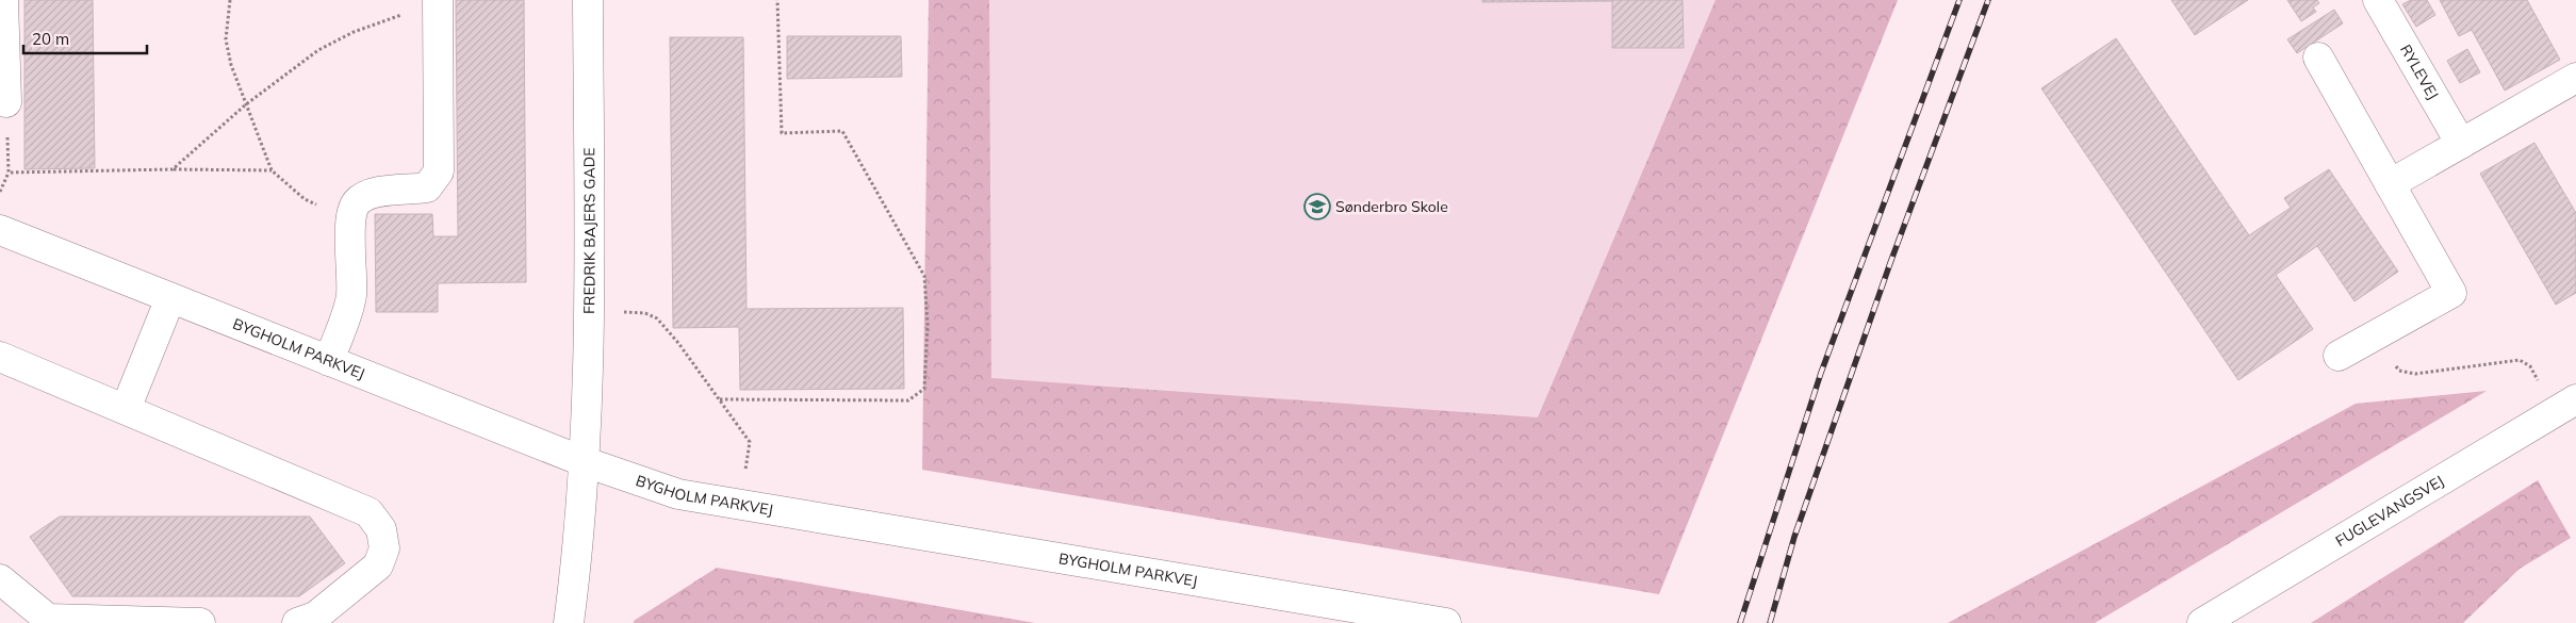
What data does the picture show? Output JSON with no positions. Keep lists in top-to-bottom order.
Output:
{
  "streets": {
    "street": [
      "RYLEVEJ",
      "FREDRIK BAJERS GADE",
      "BYGHOLM PARKVEJ",
      "FUGLEVANGSVEJ"
    ]
  },
  "crossings": [
    ["FREDRIK BAJERS GADE", "BYGHOLM PARKVEJ"]
  ],
  "places": {
    "school or university": ["Sønderbro Skole"]
  },
  "scale_bar": "20 m"
}
